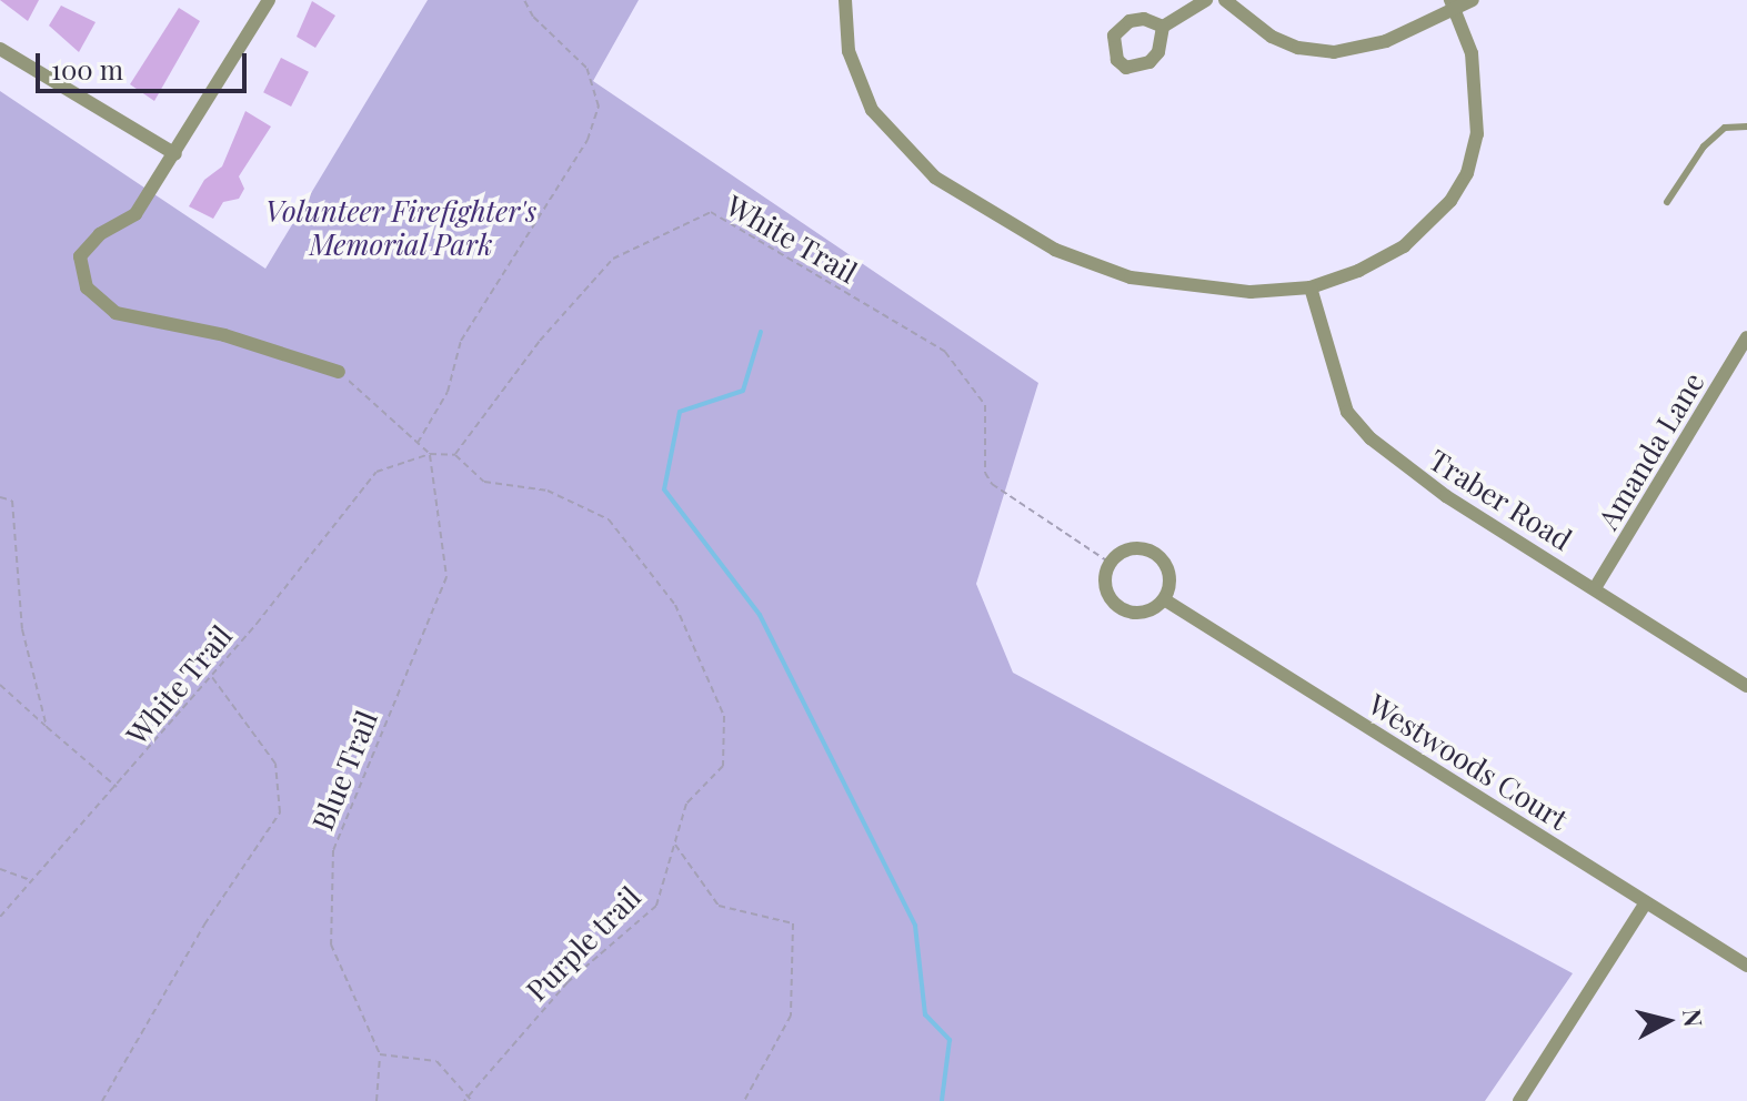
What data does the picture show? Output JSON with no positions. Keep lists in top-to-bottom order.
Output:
{
  "streets": {
    "street": ["Amanda Lane", "Traber Road", "Westwoods Court"],
    "path": ["White Trail", "Blue Trail", "Purple trail"]
  },
  "crossings": [
    ["White Trail", "Westwoods Court"],
    ["White Trail", "Blue Trail"],
    ["White Trail", "Purple trail"],
    ["Amanda Lane", "Traber Road"]
  ],
  "parks": ["Volunteer Firefighter's Memorial Park"],
  "scale_bar": "100 m",
  "north": "right"
}
